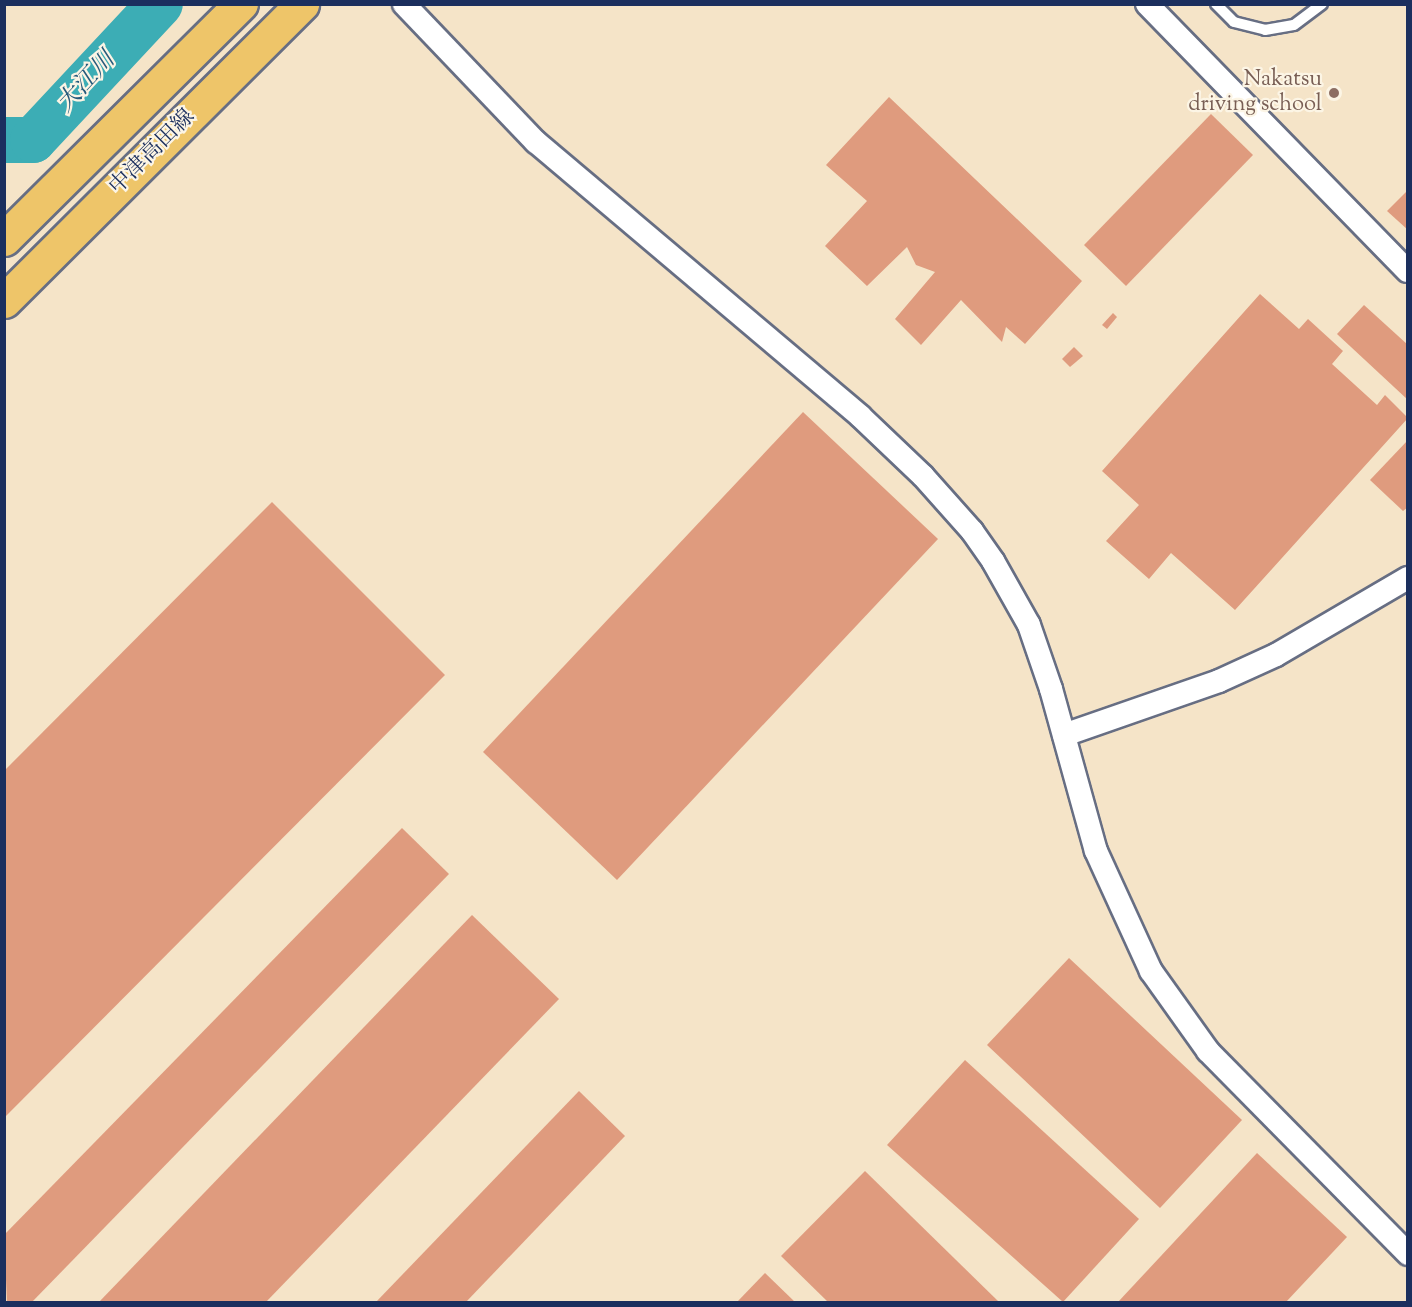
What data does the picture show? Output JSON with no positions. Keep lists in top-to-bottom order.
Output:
{
  "streets": {
    "main road": ["中津高田線"]
  },
  "water": ["大江川"],
  "places": ["Nakatsu driving school"]
}
